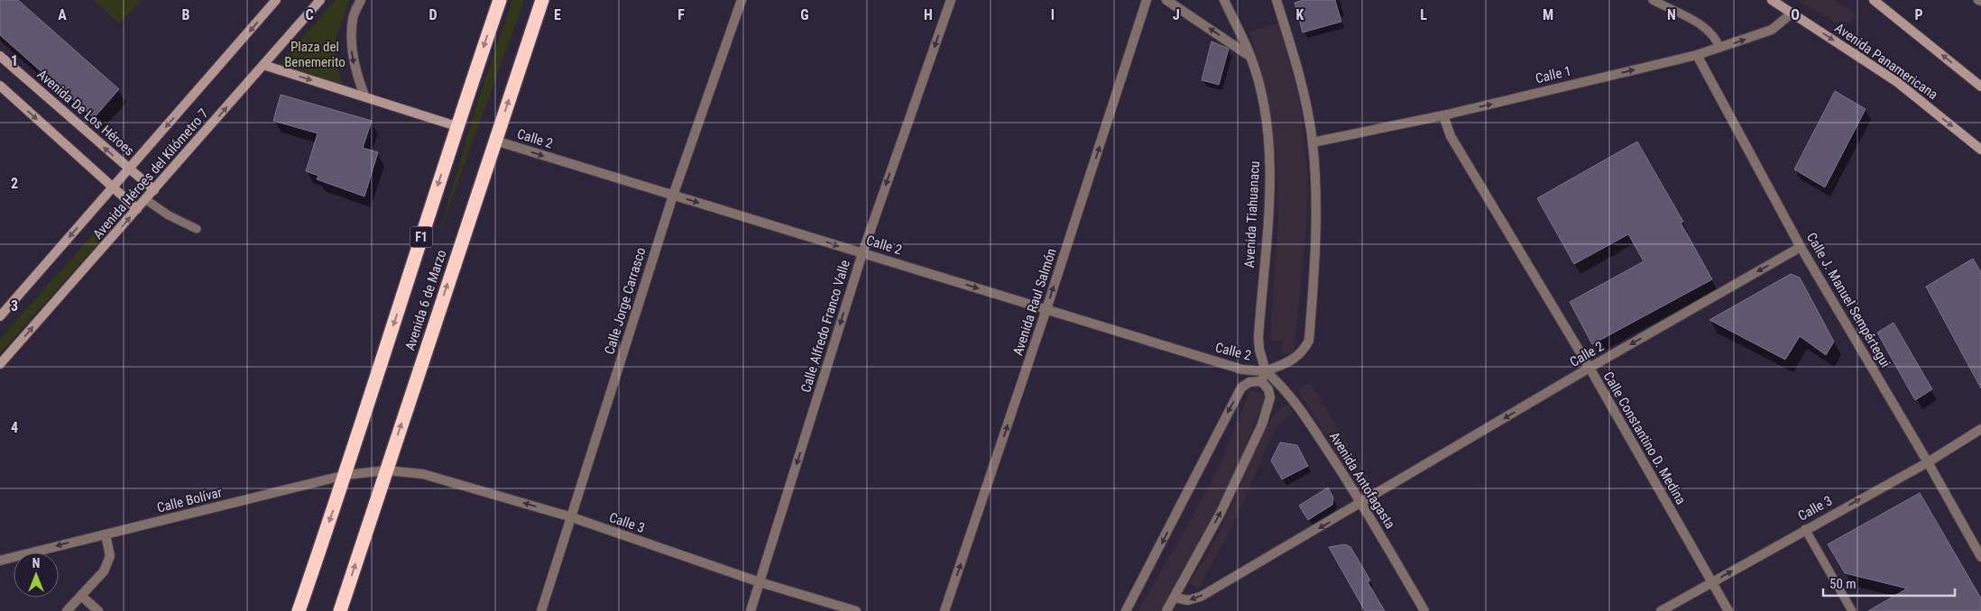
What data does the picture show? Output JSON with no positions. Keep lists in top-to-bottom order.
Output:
{
  "streets": {
    "highway": ["F1", "Avenida 6 de Marzo"],
    "main road": ["Avenida Panamericana", "Avenida De Los Héroes", "Avenida Héroes del Kilómetro 7"],
    "street": [
      "Calle 1",
      "Calle 2",
      "Avenida Tiahuanacu",
      "Calle J. Manuel Sempértegui",
      "Calle Jorge Carrasco",
      "Avenida Raul Salmón",
      "Calle Alfredo Franco Valle",
      "Calle Constantino D. Medina",
      "Avenida Antofagasta",
      "Calle Bolívar",
      "Calle 3"
    ]
  },
  "crossings": [
    ["Avenida Panamericana", "Calle 1"],
    ["Calle 1", "Calle J. Manuel Sempértegui"],
    ["Calle 1", "Calle Constantino D. Medina"],
    ["Avenida De Los Héroes", "Avenida Héroes del Kilómetro 7"],
    ["Calle 2", "Avenida Tiahuanacu"],
    ["Calle 2", "Avenida 6 de Marzo"],
    ["Calle 2", "Calle J. Manuel Sempértegui"],
    ["Calle 2", "Calle Jorge Carrasco"],
    ["Calle 2", "Avenida Raul Salmón"],
    ["Calle 2", "Calle Alfredo Franco Valle"],
    ["Calle 2", "Calle Constantino D. Medina"],
    ["Calle 2", "Avenida Antofagasta"],
    ["Avenida Tiahuanacu", "Avenida Antofagasta"],
    ["Avenida 6 de Marzo", "Calle Bolívar"],
    ["Avenida 6 de Marzo", "Calle 3"],
    ["Calle J. Manuel Sempértegui", "Calle 3"],
    ["Calle Jorge Carrasco", "Calle 3"],
    ["Calle Alfredo Franco Valle", "Calle 3"],
    ["Calle Constantino D. Medina", "Calle 3"],
    ["Calle Bolívar", "Calle 3"]
  ],
  "one_way": ["Calle 1", "Avenida Raul Salmón", "Calle Alfredo Franco Valle"],
  "parks": ["Plaza del Benemerito"],
  "scale_bar": "50 m",
  "north": "top",
  "grid": {
    "columns": [
      "A",
      "B",
      "C",
      "D",
      "E",
      "F",
      "G",
      "H",
      "I",
      "J",
      "K",
      "L",
      "M",
      "N",
      "O",
      "P"
    ],
    "rows": [
      "1",
      "2",
      "3",
      "4"
    ]
  }
}
